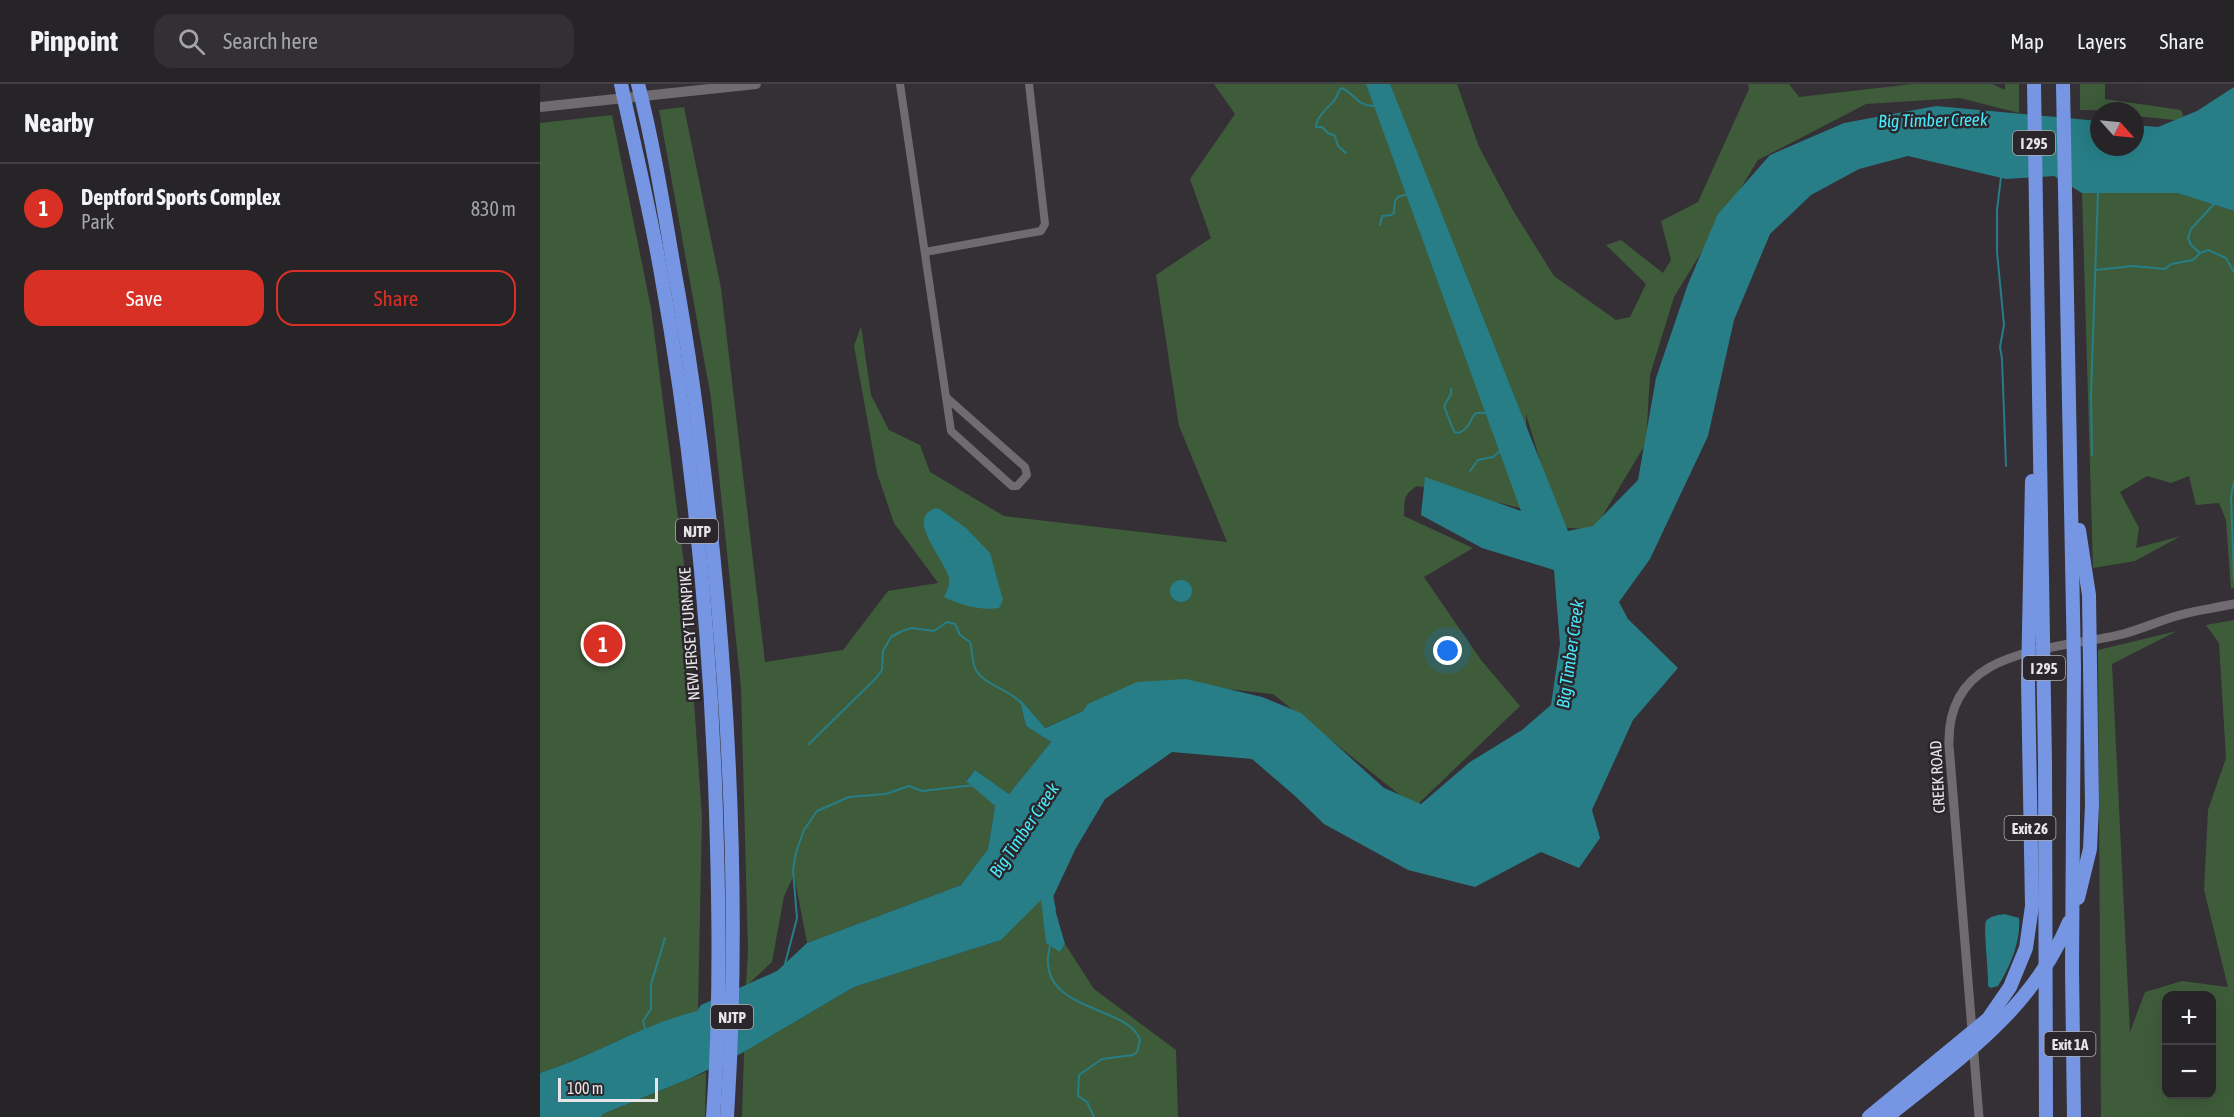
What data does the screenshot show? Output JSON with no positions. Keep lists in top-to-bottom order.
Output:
{
  "streets": {
    "highway": [
      "I 295",
      "NJTP",
      "NEW JERSEY TURNPIKE",
      "Exit 26",
      "Exit 1A"
    ],
    "street": ["CREEK ROAD"]
  },
  "crossings": [
    ["I 295", "Exit 26"],
    ["I 295", "Exit 1A"]
  ],
  "water": ["Big Timber Creek"],
  "scale_bar": "100 m",
  "north": "bottom right",
  "page": {
    "header": "Pinpoint",
    "search": "Search here",
    "nav": ["Map", "Layers", "Share"],
    "heading": "Nearby",
    "list": [
      {
        "mark": "1",
        "name": "Deptford Sports Complex",
        "note": "Park",
        "value": "830 m"
      }
    ],
    "buttons": ["Save", "Share"],
    "pins": "1",
    "map_buttons": ["+", "−"],
    "scale": "100 m"
  }
}
